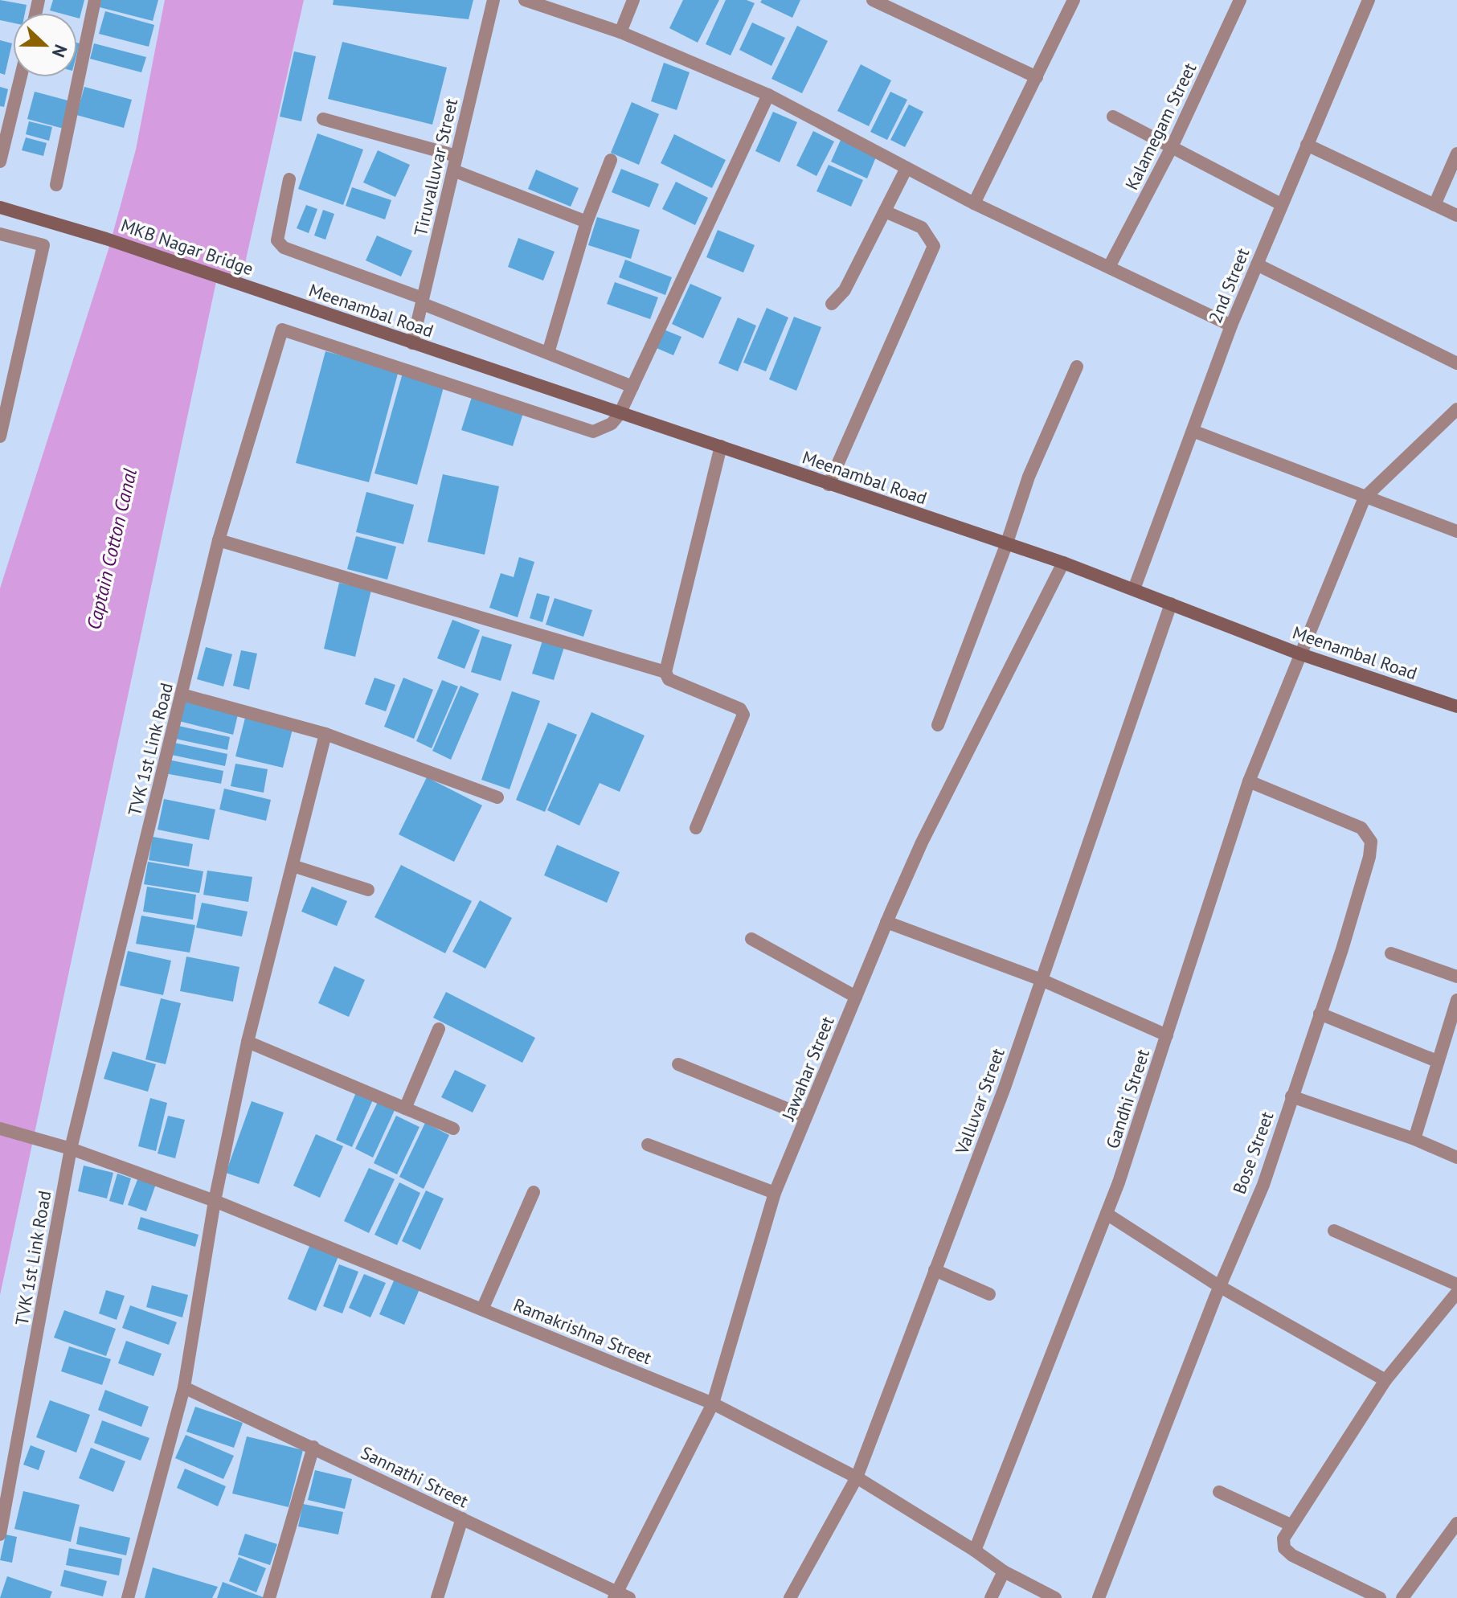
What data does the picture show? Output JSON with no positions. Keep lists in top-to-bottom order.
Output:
{
  "streets": {
    "main road": ["MKB Nagar Bridge", "Meenambal Road"],
    "street": [
      "Kalamegam Street",
      "Tiruvalluvar Street",
      "2nd Street",
      "TVK 1st Link Road",
      "Jawahar Street",
      "Gandhi Street",
      "Valluvar Street",
      "Bose Street",
      "Ramakrishna Street",
      "Sannathi Street"
    ]
  },
  "crossings": [
    ["Tiruvalluvar Street", "Meenambal Road"],
    ["MKB Nagar Bridge", "Meenambal Road"],
    ["2nd Street", "Meenambal Road"],
    ["Meenambal Road", "TVK 1st Link Road"],
    ["Meenambal Road", "Jawahar Street"],
    ["Meenambal Road", "Gandhi Street"],
    ["Meenambal Road", "Valluvar Street"],
    ["TVK 1st Link Road", "Ramakrishna Street"],
    ["Jawahar Street", "Ramakrishna Street"],
    ["Jawahar Street", "Sannathi Street"],
    ["Gandhi Street", "Bose Street"],
    ["Gandhi Street", "Ramakrishna Street"],
    ["Valluvar Street", "Ramakrishna Street"]
  ],
  "water": ["Captain Cotton Canal"],
  "north": "right"
}
